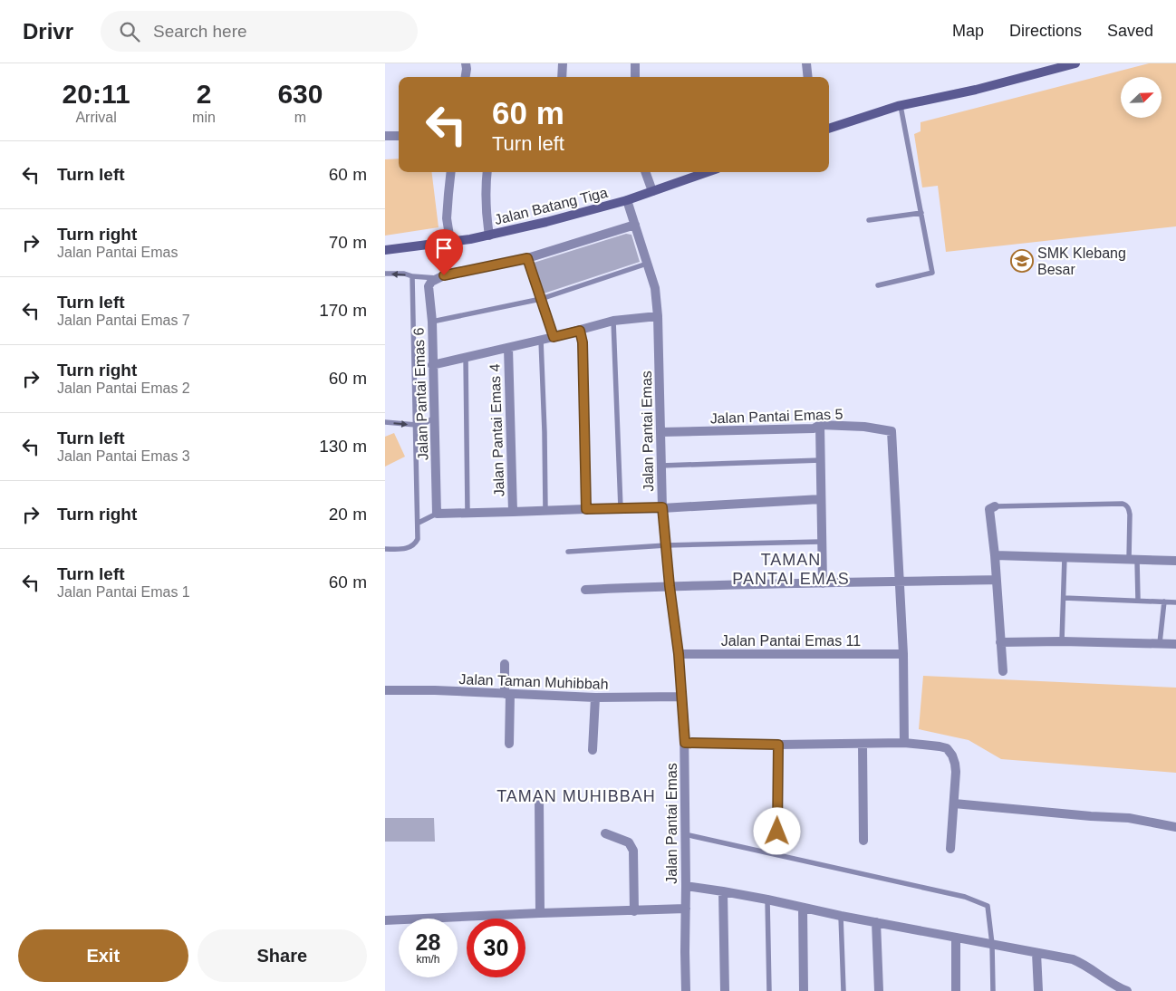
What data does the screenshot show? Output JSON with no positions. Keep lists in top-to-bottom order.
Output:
{
  "streets": {
    "main road": ["Jalan Batang Tiga"],
    "street": [
      "Jalan Pantai Emas 6",
      "Jalan Pantai Emas 5",
      "Jalan Pantai Emas 4",
      "Jalan Pantai Emas",
      "Jalan Pantai Emas 11",
      "Jalan Taman Muhibbah"
    ]
  },
  "crossings": [
    ["Jalan Batang Tiga", "Jalan Pantai Emas"],
    ["Jalan Pantai Emas 5", "Jalan Pantai Emas"],
    ["Jalan Pantai Emas", "Jalan Pantai Emas 11"],
    ["Jalan Pantai Emas", "Jalan Taman Muhibbah"]
  ],
  "districts": ["TAMAN PANTAI EMAS", "TAMAN MUHIBBAH"],
  "places": {
    "school or university": ["SMK Klebang Besar"]
  },
  "north": "top right",
  "page": {
    "header": "Drivr",
    "search": "Search here",
    "nav": ["Map", "Directions", "Saved"],
    "eta": [
      "20:11",
      "Arrival",
      "2",
      "min",
      "630",
      "m"
    ],
    "turn": ["60 m", "Turn left"],
    "list": [
      {
        "name": "Turn left",
        "value": "60 m"
      },
      {
        "name": "Turn right",
        "note": "Jalan Pantai Emas",
        "value": "70 m"
      },
      {
        "name": "Turn left",
        "note": "Jalan Pantai Emas 7",
        "value": "170 m"
      },
      {
        "name": "Turn right",
        "note": "Jalan Pantai Emas 2",
        "value": "60 m"
      },
      {
        "name": "Turn left",
        "note": "Jalan Pantai Emas 3",
        "value": "130 m"
      },
      {
        "name": "Turn right",
        "value": "20 m"
      },
      {
        "name": "Turn left",
        "note": "Jalan Pantai Emas 1",
        "value": "60 m"
      }
    ],
    "speed": "28 km/h",
    "limit": "30",
    "buttons": ["Exit", "Share"]
  }
}
